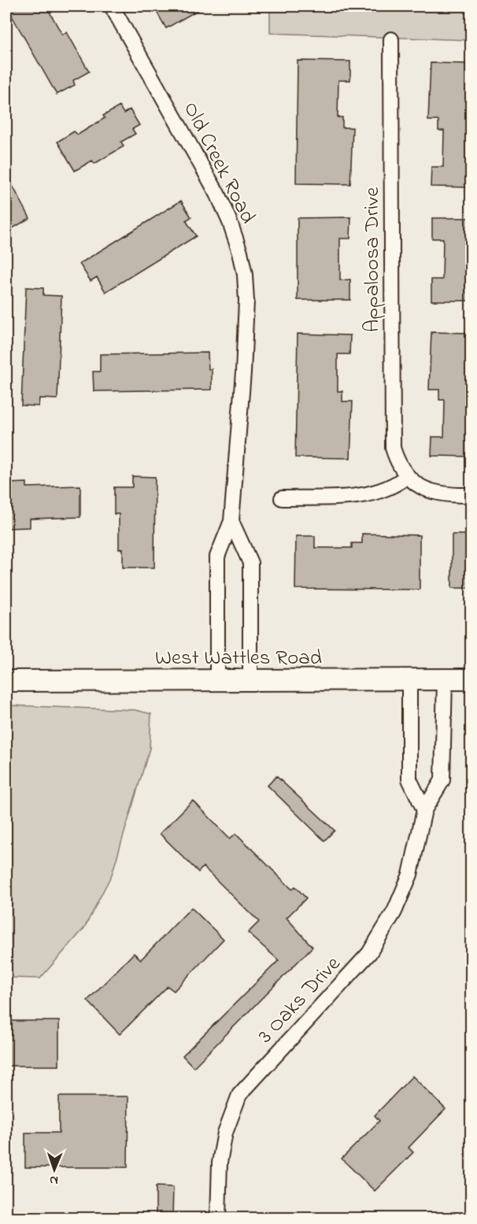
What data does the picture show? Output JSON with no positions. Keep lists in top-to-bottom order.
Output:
{
  "streets": {
    "street": [
      "Old Creek Road",
      "Appaloosa Drive",
      "West Wattles Road",
      "3 Oaks Drive"
    ]
  },
  "crossings": [
    ["Old Creek Road", "West Wattles Road"],
    ["West Wattles Road", "3 Oaks Drive"]
  ],
  "north": "bottom"
}
